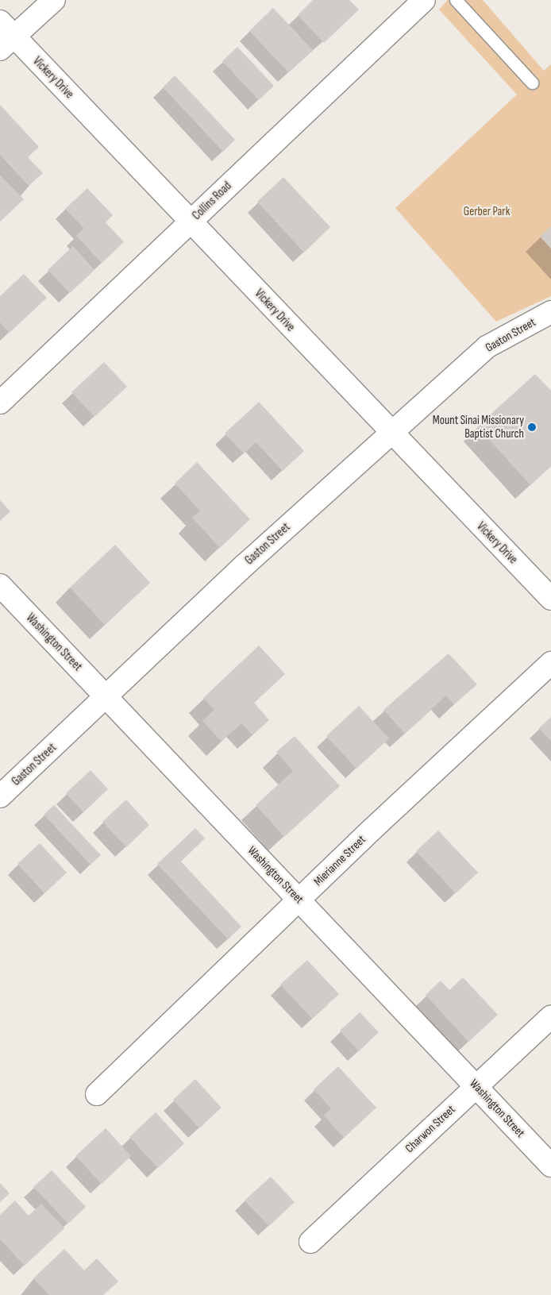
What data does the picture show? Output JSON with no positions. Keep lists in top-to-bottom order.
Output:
{
  "streets": {
    "street": [
      "Vickery Drive",
      "Collins Road",
      "Gaston Street",
      "Washington Street",
      "Mierianne Street",
      "Charwon Street"
    ]
  },
  "crossings": [
    ["Vickery Drive", "Collins Road"],
    ["Vickery Drive", "Gaston Street"],
    ["Gaston Street", "Washington Street"],
    ["Washington Street", "Mierianne Street"],
    ["Washington Street", "Charwon Street"]
  ],
  "parks": ["Gerber Park"],
  "places": ["Mount Sinai Missionary Baptist Church"]
}
